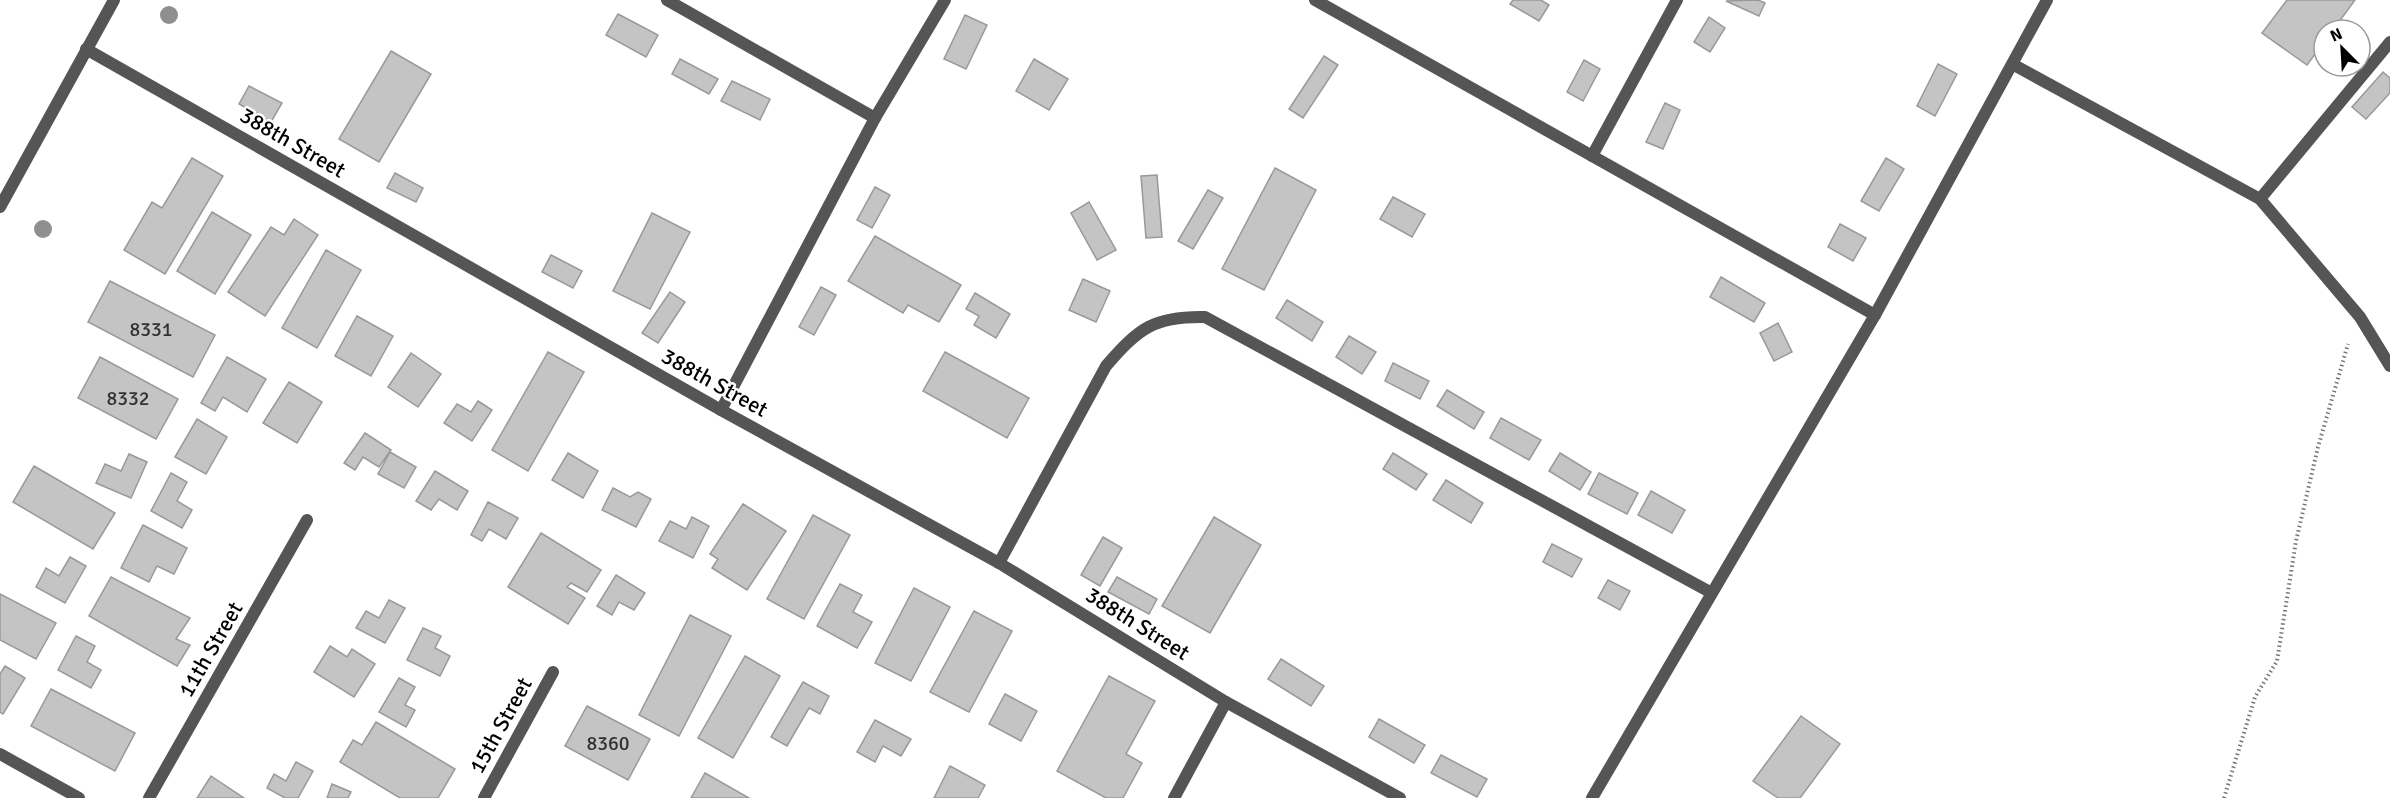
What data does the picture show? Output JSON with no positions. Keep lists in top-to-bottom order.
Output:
{
  "streets": {
    "street": ["388th Street", "11th Street", "15th Street"]
  },
  "house_numbers": ["8331", "8332", "8360"],
  "north": "top left"
}
